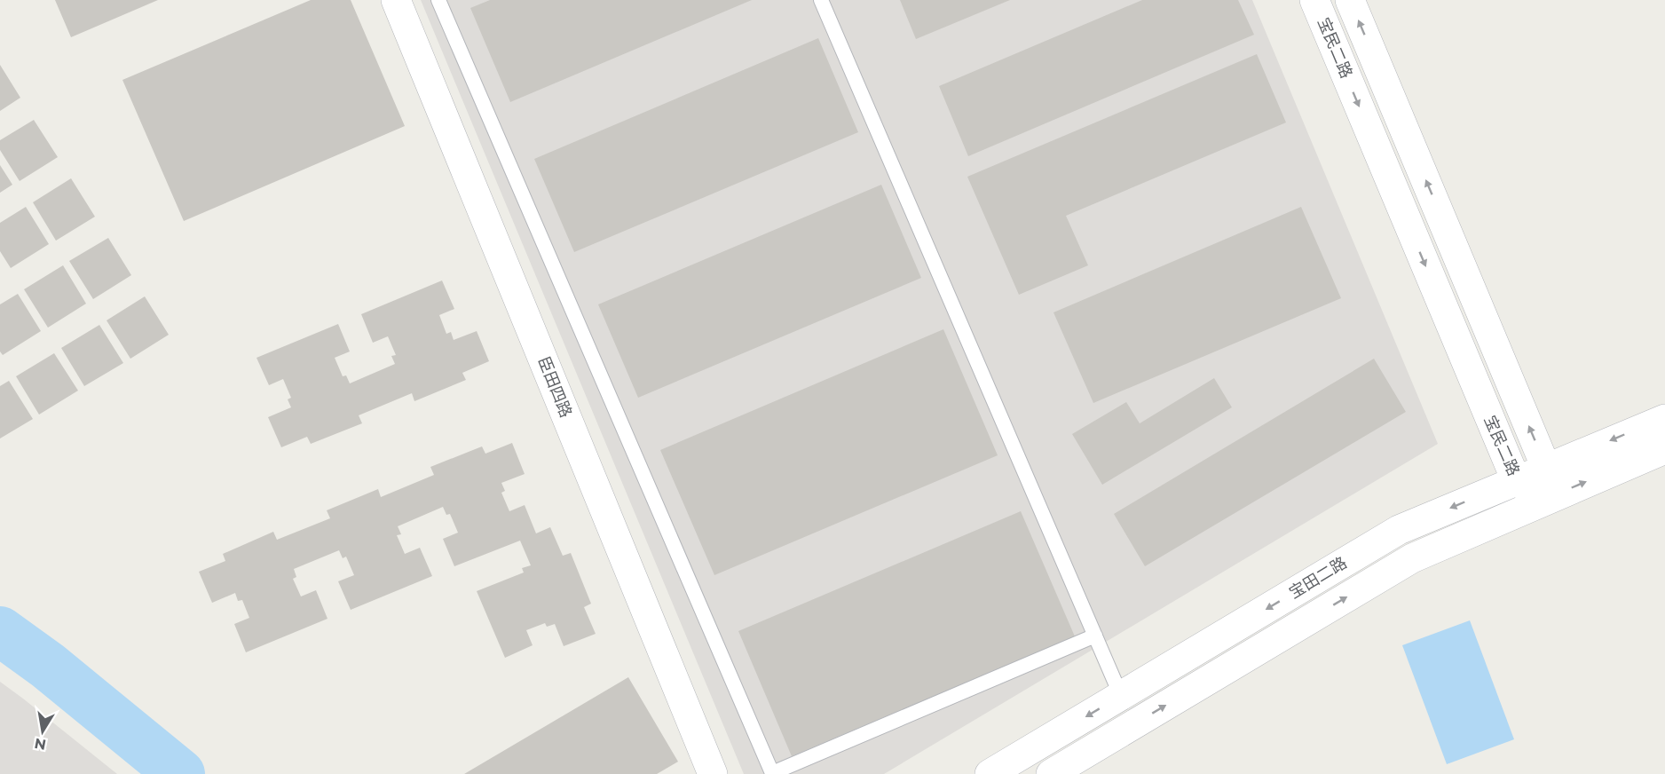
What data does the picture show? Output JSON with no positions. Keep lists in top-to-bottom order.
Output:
{
  "streets": {
    "street": ["宝民二路", "臣田四路", "宝田二路"]
  },
  "crossings": [
    ["宝民二路", "宝田二路"]
  ],
  "north": "bottom"
}
